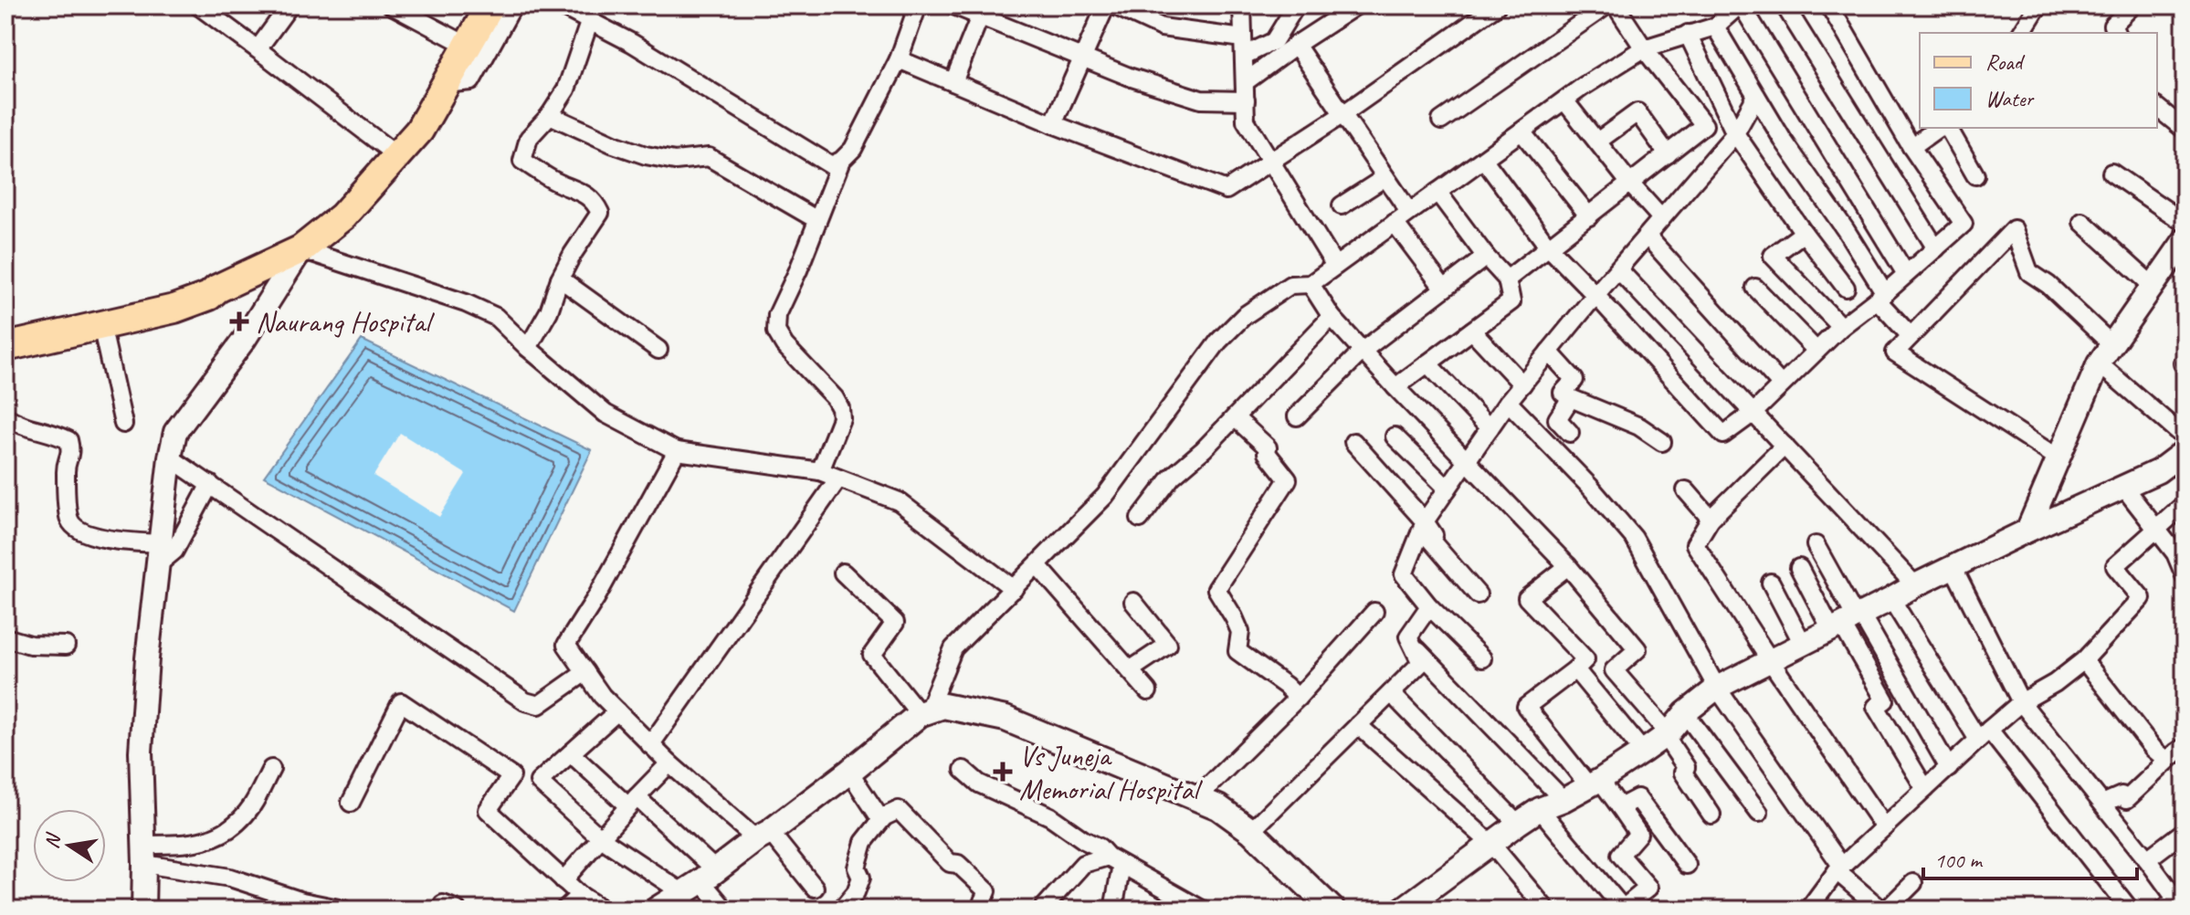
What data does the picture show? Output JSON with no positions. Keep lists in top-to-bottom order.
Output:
{
  "places": {
    "health": ["Naurang Hospital", "Vs Juneja Memorial Hospital"]
  },
  "legend": ["Road", "Water"],
  "scale_bar": "100 m",
  "north": "left"
}
